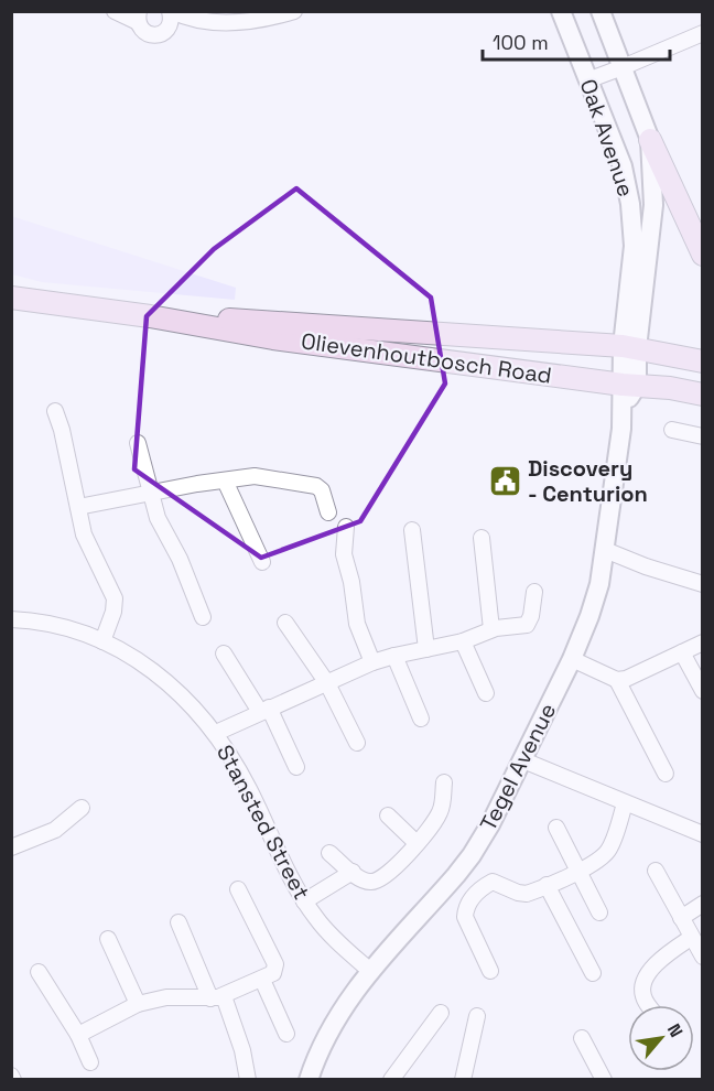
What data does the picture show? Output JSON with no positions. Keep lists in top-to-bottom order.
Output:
{
  "streets": {
    "main road": ["Olievenhoutbosch Road"],
    "street": ["Oak Avenue", "Tegel Avenue", "Stansted Street"]
  },
  "crossings": [
    ["Oak Avenue", "Olievenhoutbosch Road"],
    ["Oak Avenue", "Tegel Avenue"],
    ["Olievenhoutbosch Road", "Tegel Avenue"],
    ["Tegel Avenue", "Stansted Street"]
  ],
  "places": {
    "public building": ["Discovery - Centurion"]
  },
  "scale_bar": "100 m",
  "north": "top right"
}
